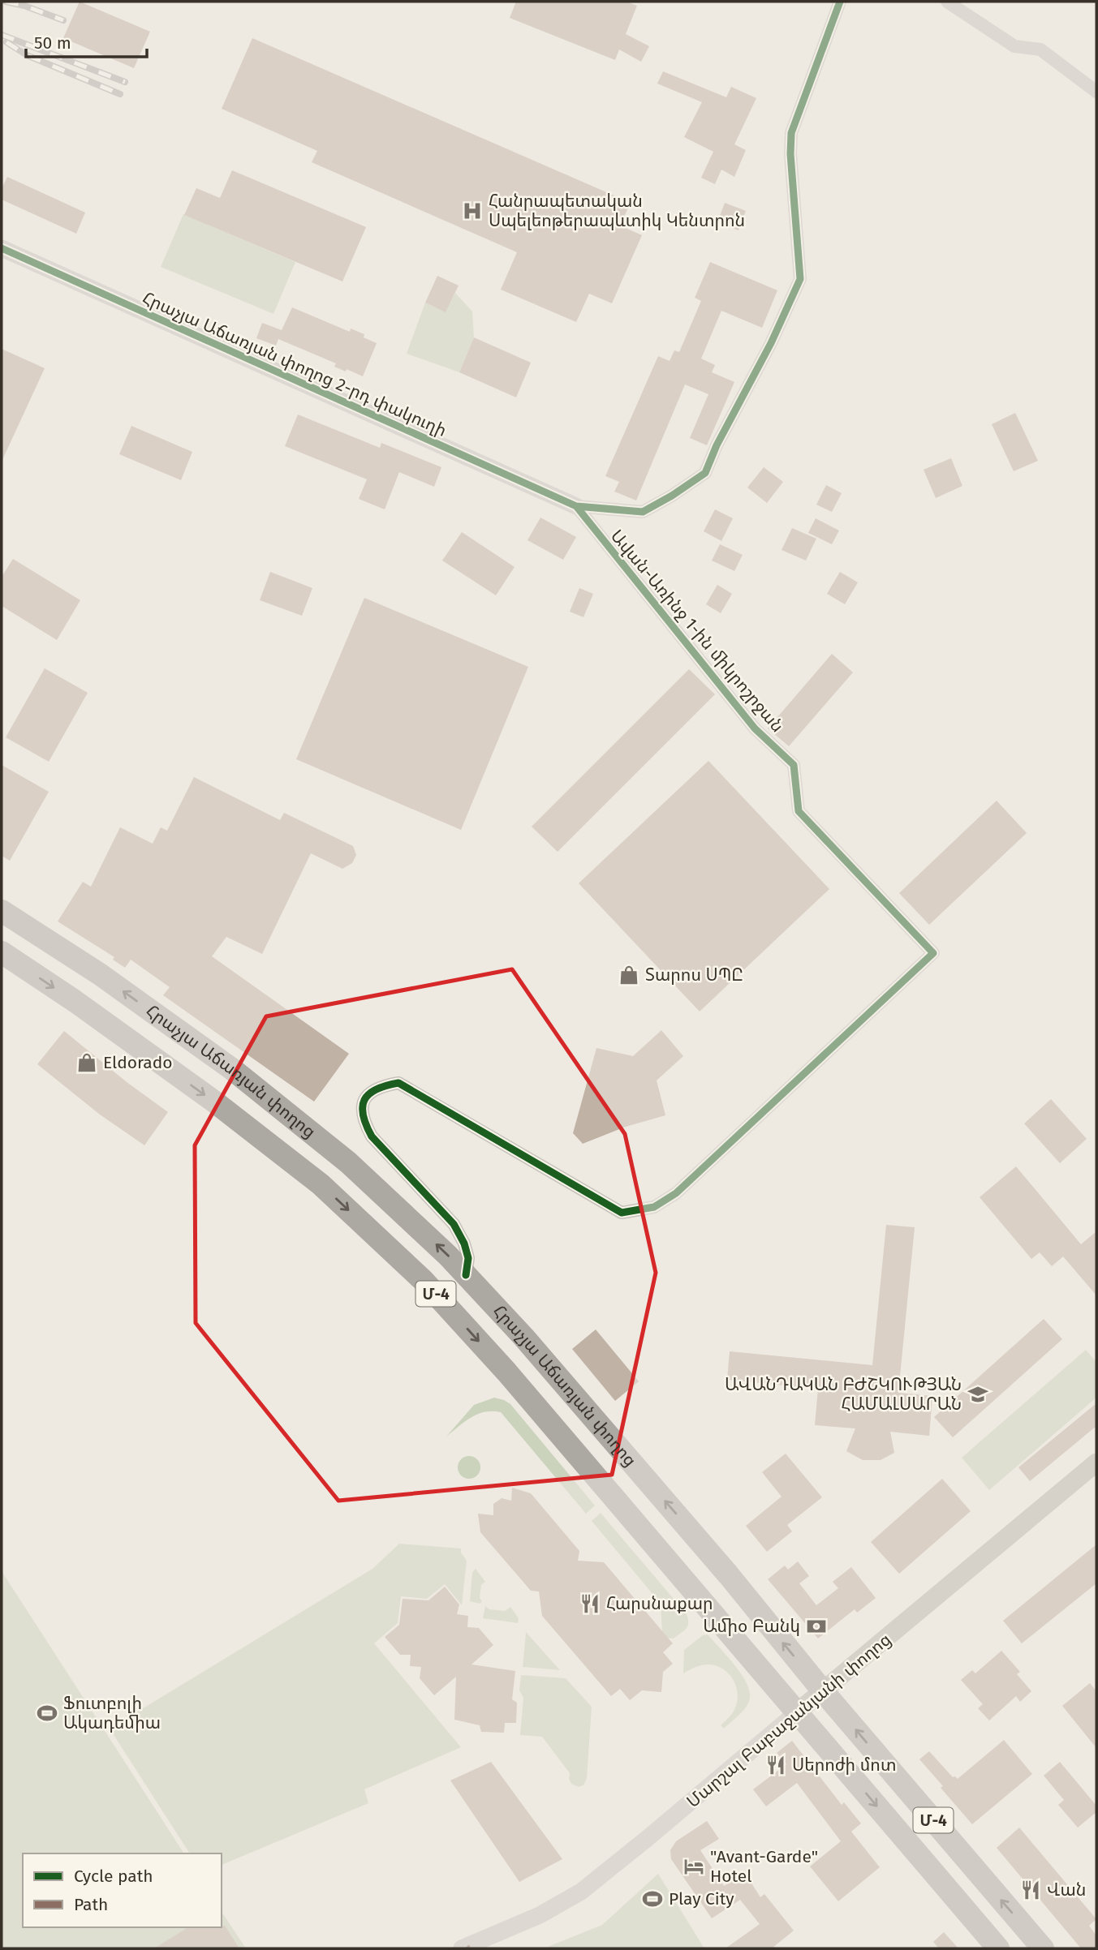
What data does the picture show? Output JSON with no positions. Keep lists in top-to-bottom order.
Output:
{
  "streets": {
    "highway": ["Հրաչյա Աճառյան փողոց", "Մ-4"],
    "main road": ["Մարշալ Բաբաջանյանի փողոց"],
    "street": ["Հրաչյա Աճառյան փողոց 2-րդ փակուղի", "Ավան-Առինջ 1-ին միկրոշրջան"]
  },
  "crossings": [
    ["Հրաչյա Աճառյան փողոց 2-րդ փակուղի", "Ավան-Առինջ 1-ին միկրոշրջան"],
    ["Ավան-Առինջ 1-ին միկրոշրջան", "Հրաչյա Աճառյան փողոց"],
    ["Հրաչյա Աճառյան փողոց", "Մարշալ Բաբաջանյանի փողոց"]
  ],
  "places": {
    "hospital": ["Հանրապետական Սպելեոթերապևտիկ Կենտրոն"],
    "shop": ["Տարոս ՍՊԸ", "Eldorado"],
    "school or university": ["ԱՎԱՆԴԱԿԱՆ ԲԺՇԿՈՒԹՅԱՆ ՀԱՄԱԼՍԱՐԱՆ"],
    "restaurant": ["Հարսնաքար", "Սերոժի մոտ", "Վան"],
    "bank": ["Ամիօ Բանկ"],
    "sports": ["Ֆուտբոլի Ակադեմիա", "Play City"],
    "hotel": ["\"Avant-Garde\" Hotel"]
  },
  "legend": ["Cycle path", "Path"],
  "scale_bar": "50 m"
}
